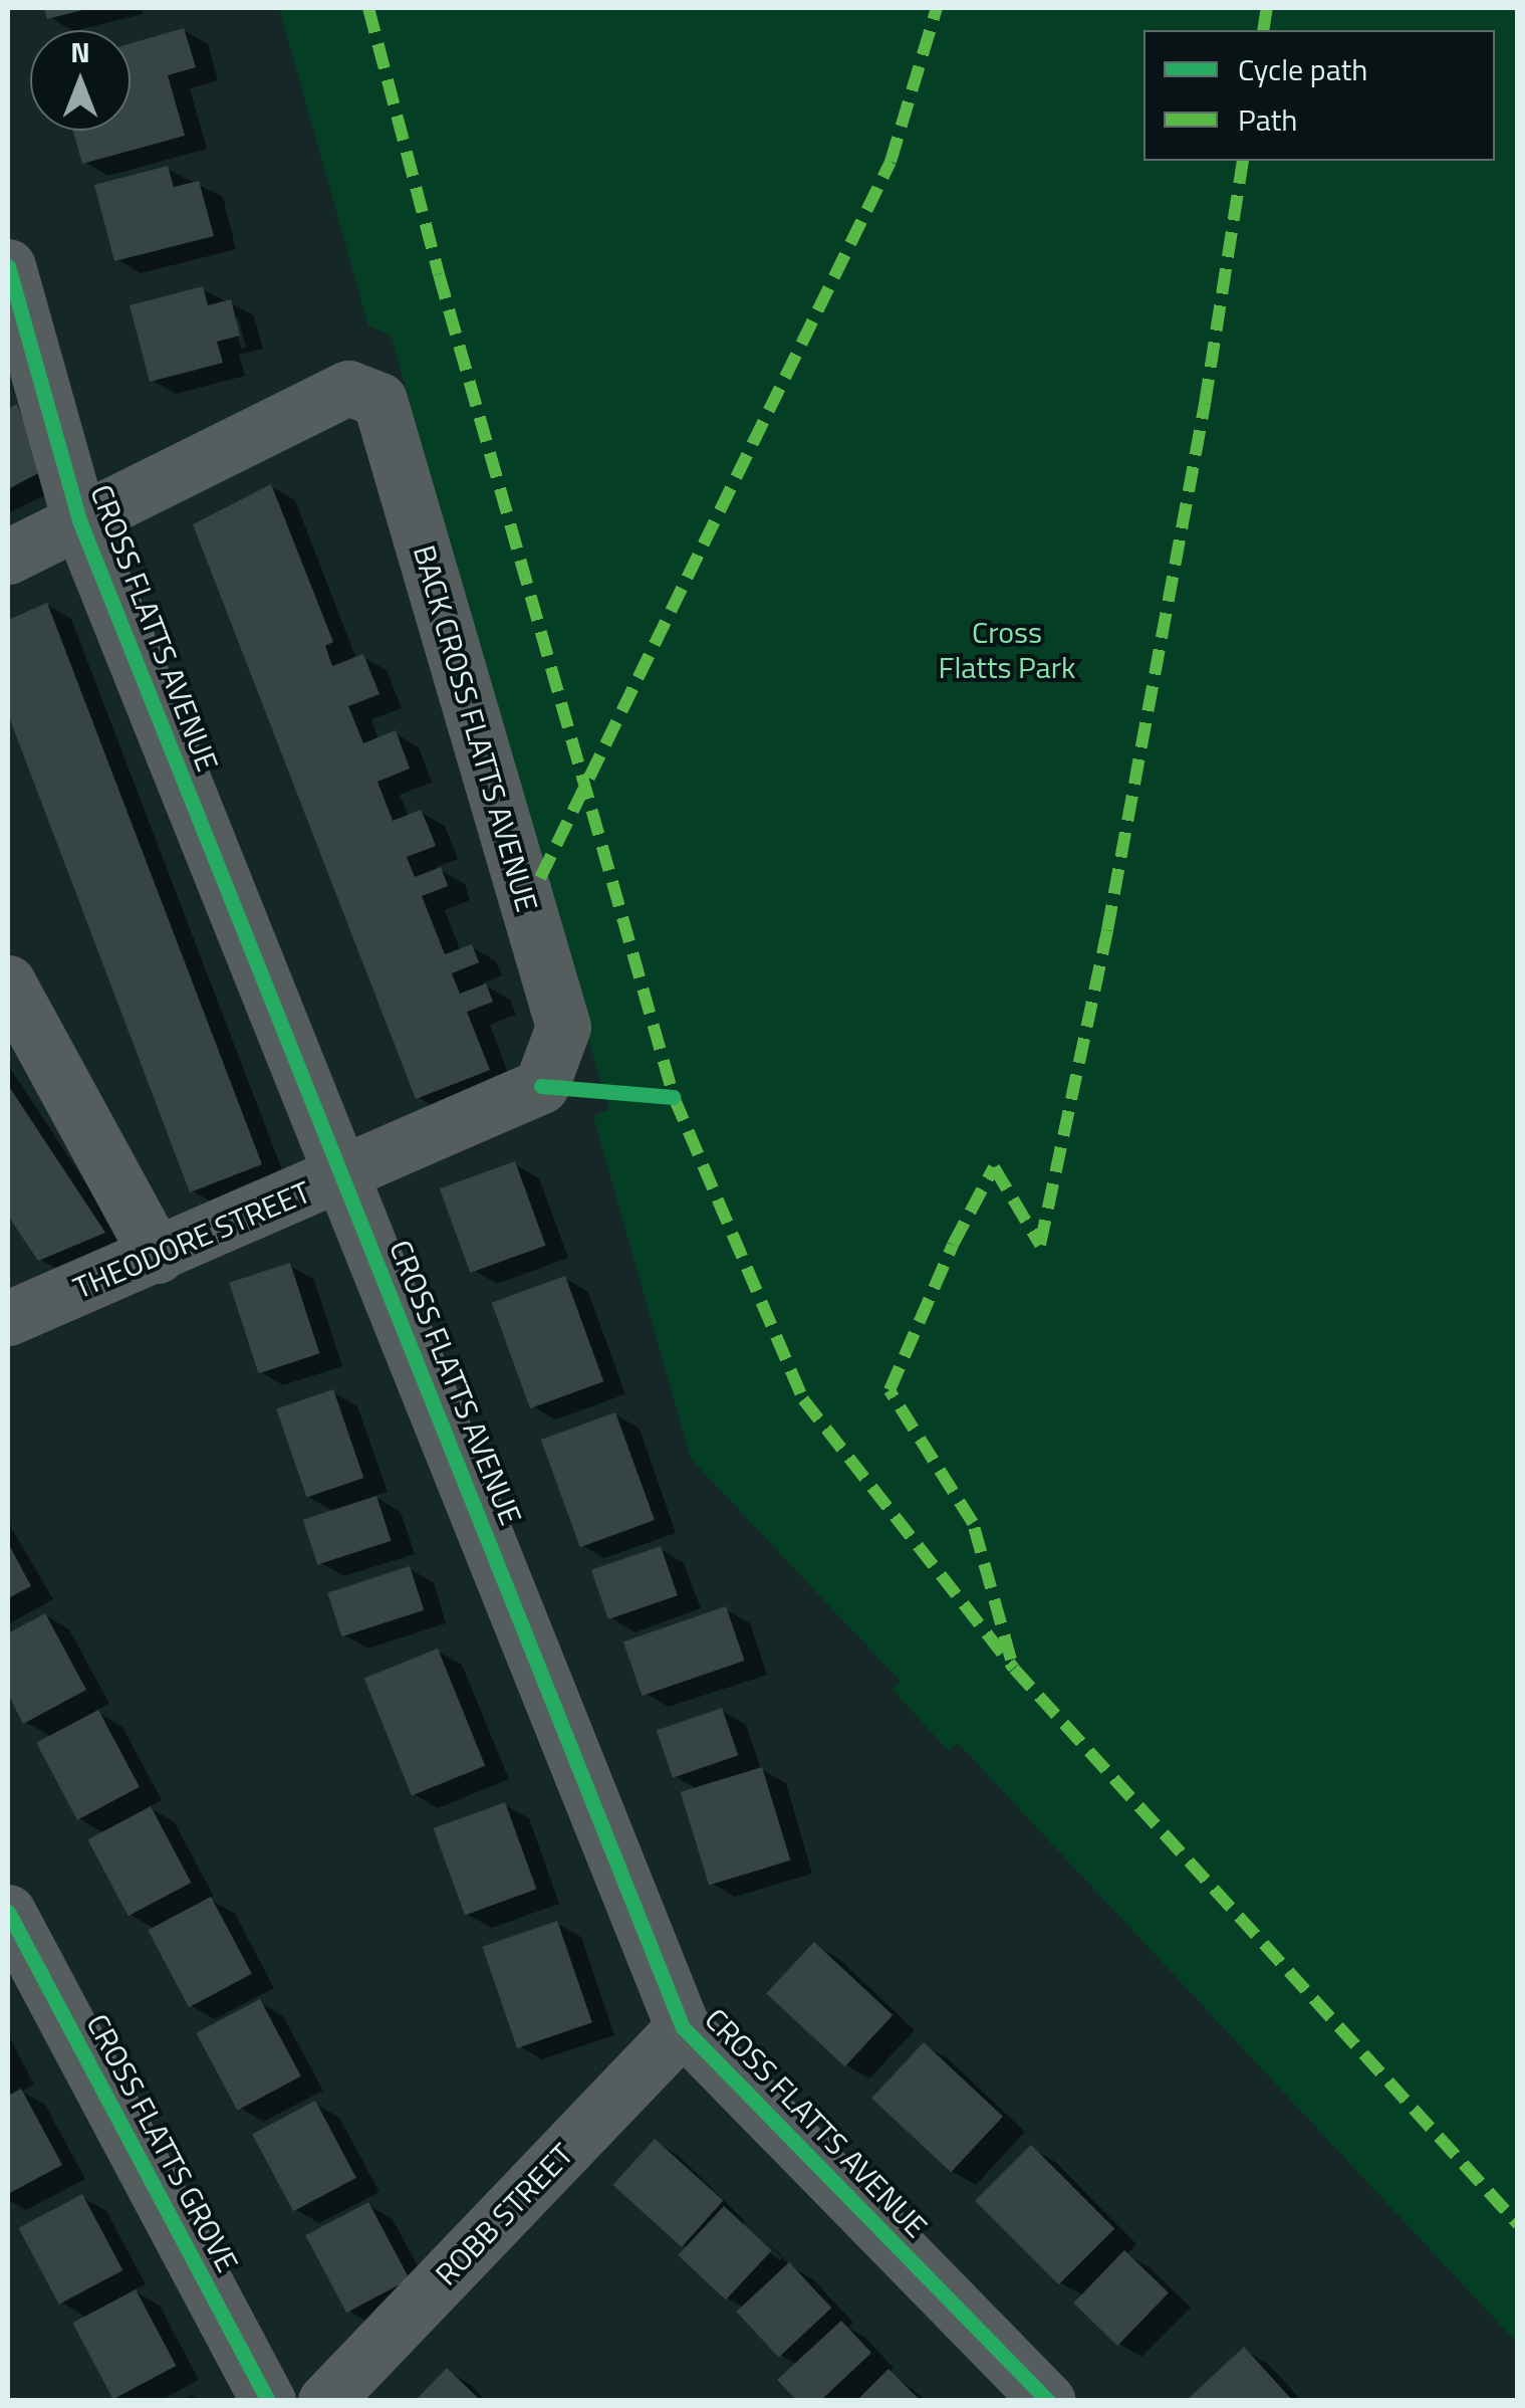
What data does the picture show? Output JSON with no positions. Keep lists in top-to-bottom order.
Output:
{
  "streets": {
    "street": [
      "CROSS FLATTS AVENUE",
      "BACK CROSS FLATTS AVENUE",
      "THEODORE STREET",
      "CROSS FLATTS GROVE",
      "ROBB STREET"
    ]
  },
  "crossings": [
    ["CROSS FLATTS AVENUE", "BACK CROSS FLATTS AVENUE"],
    ["CROSS FLATTS AVENUE", "THEODORE STREET"],
    ["CROSS FLATTS AVENUE", "ROBB STREET"],
    ["BACK CROSS FLATTS AVENUE", "THEODORE STREET"]
  ],
  "parks": ["Cross Flatts Park"],
  "legend": ["Cycle path", "Path"],
  "north": "top"
}
